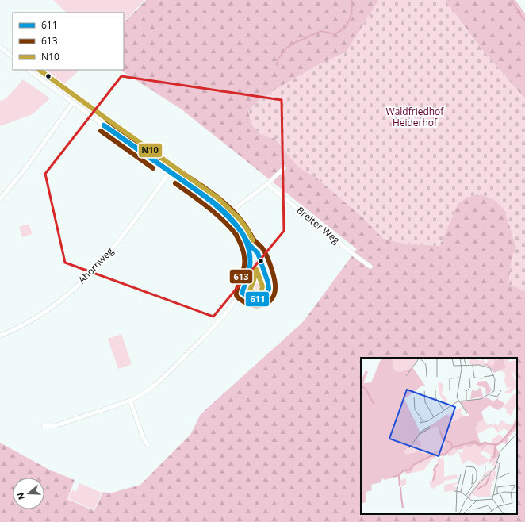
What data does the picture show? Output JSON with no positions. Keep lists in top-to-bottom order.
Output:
{
  "streets": {
    "street": ["Breiter Weg", "Ahornweg"]
  },
  "parks": ["Waldfriedhof Heiderhof"],
  "lines": ["transit line N10", "transit line 613", "transit line 611"],
  "legend": ["611", "613", "N10"],
  "north": "left"
}
